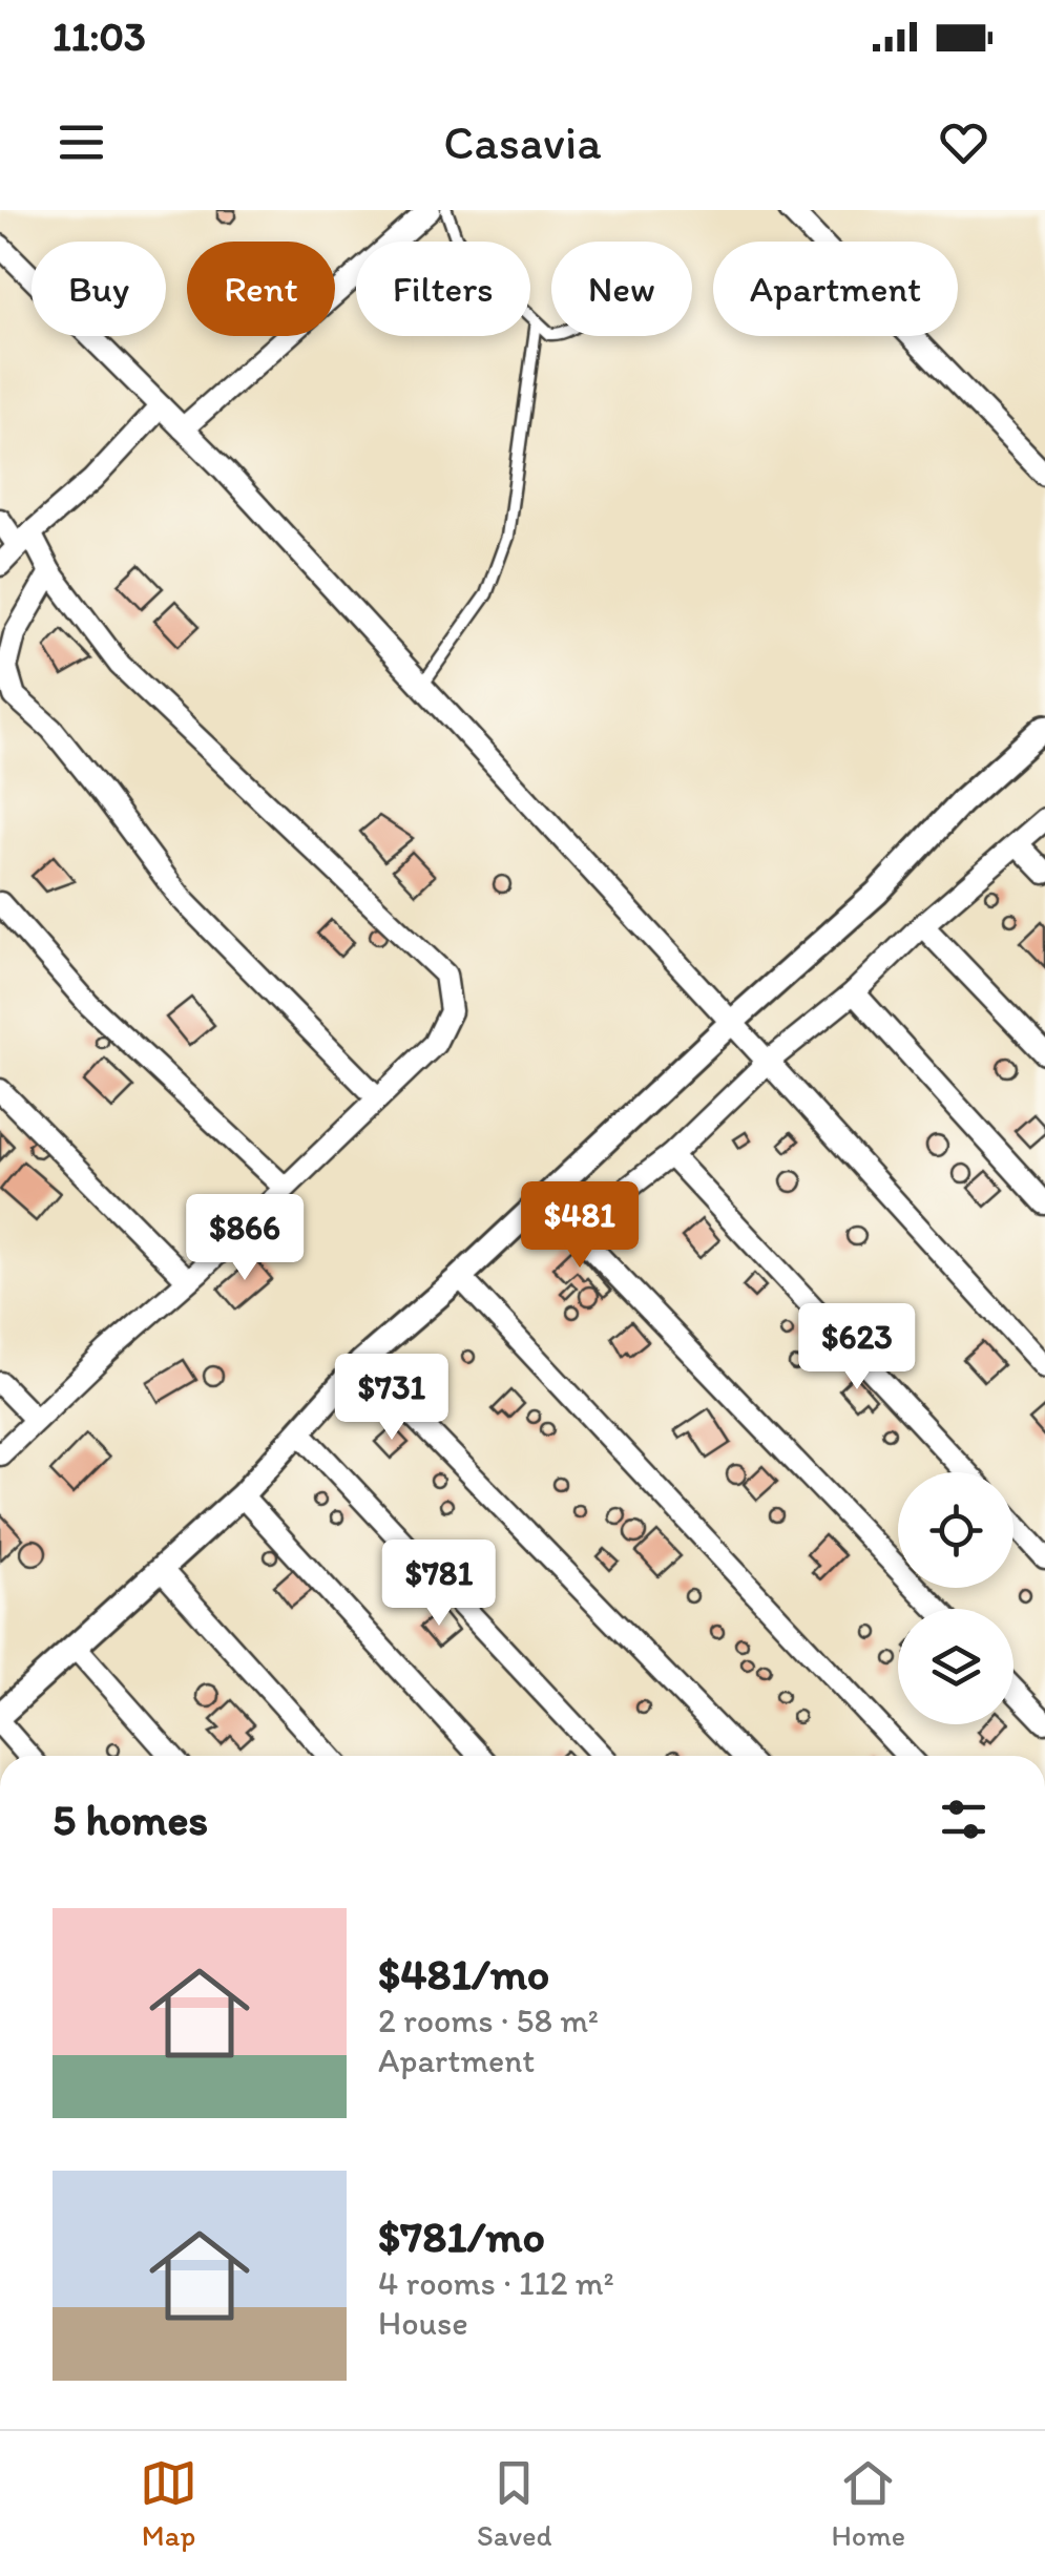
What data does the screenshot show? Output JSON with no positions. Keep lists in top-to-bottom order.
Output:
{
  "page": {
    "status": "11:03",
    "header": "Casavia",
    "chip": [
      "Buy",
      "Rent",
      "Filters",
      "New",
      "Apartment"
    ],
    "price": [
      "$481",
      "$866",
      "$623",
      "$731",
      "$781"
    ],
    "heading": "5 homes",
    "list": [
      {
        "name": "$481/mo",
        "note": "2 rooms · 58 m² · Apartment"
      },
      {
        "name": "$781/mo",
        "note": "4 rooms · 112 m² · House"
      }
    ],
    "tabs": ["Map", "Saved", "Home"]
  }
}
